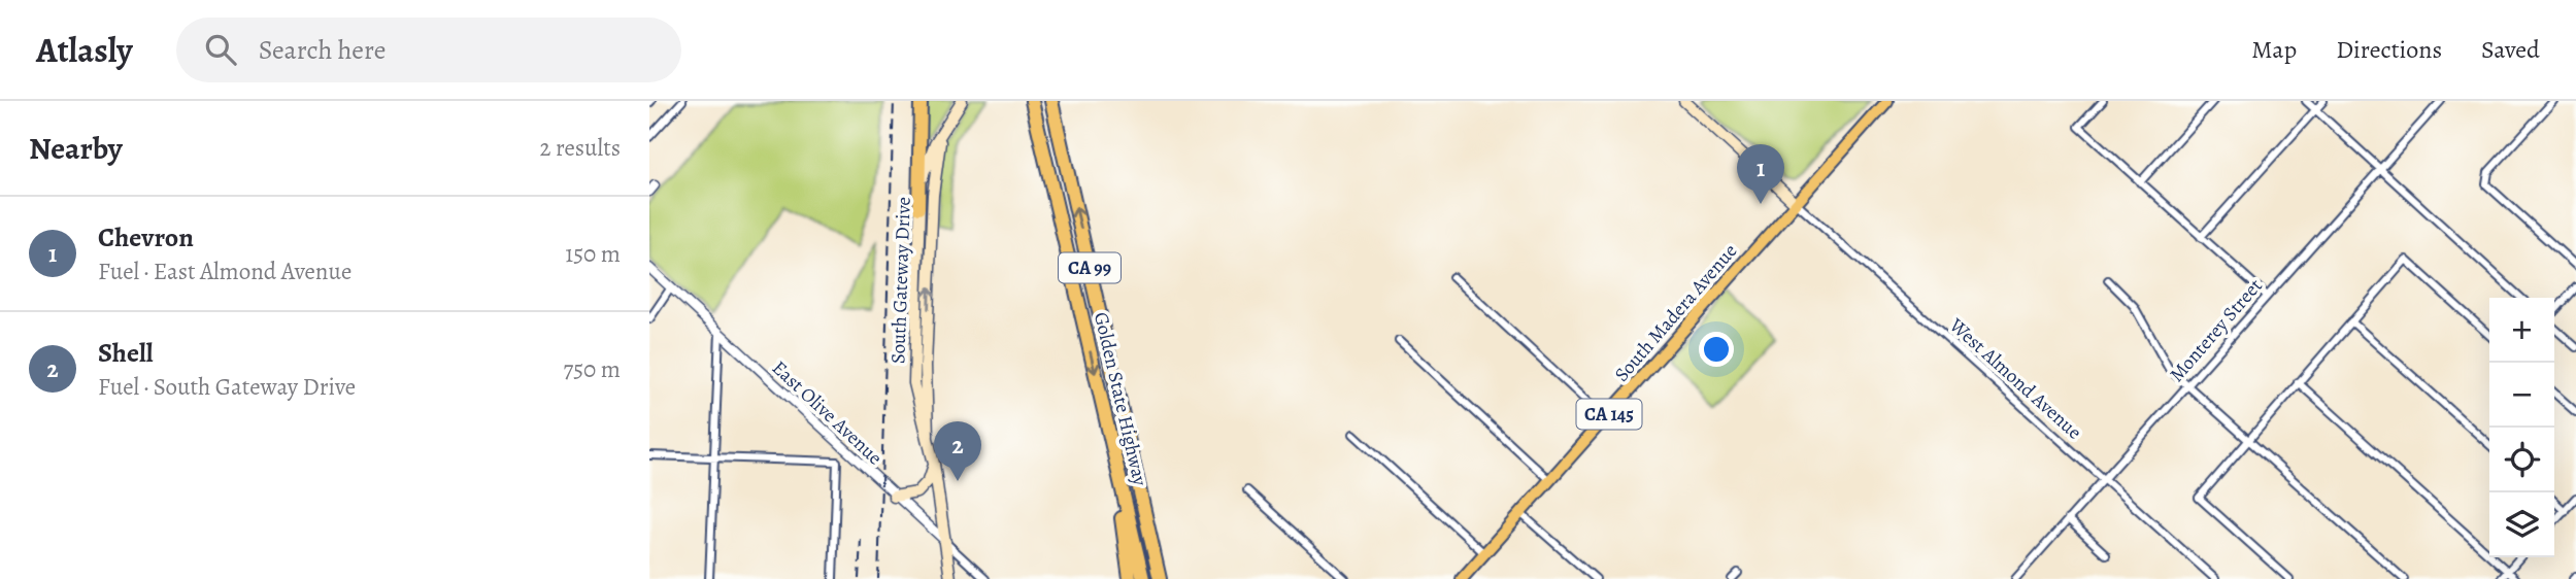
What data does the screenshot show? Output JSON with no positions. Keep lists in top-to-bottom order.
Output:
{
  "streets": {
    "highway": ["CA 99", "Golden State Highway"],
    "main road": ["South Gateway Drive", "South Madera Avenue", "CA 145"],
    "street": ["Monterey Street", "West Almond Avenue", "East Olive Avenue"]
  },
  "crossings": [
    ["South Gateway Drive", "East Olive Avenue"],
    ["South Madera Avenue", "West Almond Avenue"],
    ["Monterey Street", "West Almond Avenue"]
  ],
  "page": {
    "header": "Atlasly",
    "search": "Search here",
    "nav": ["Map", "Directions", "Saved"],
    "heading": ["Nearby", "2 results"],
    "pins": ["1", "2"],
    "list": [
      {
        "mark": "1",
        "name": "Chevron",
        "note": "Fuel · East Almond Avenue",
        "value": "150 m"
      },
      {
        "mark": "2",
        "name": "Shell",
        "note": "Fuel · South Gateway Drive",
        "value": "750 m"
      }
    ],
    "map_buttons": ["+", "−"]
  }
}
